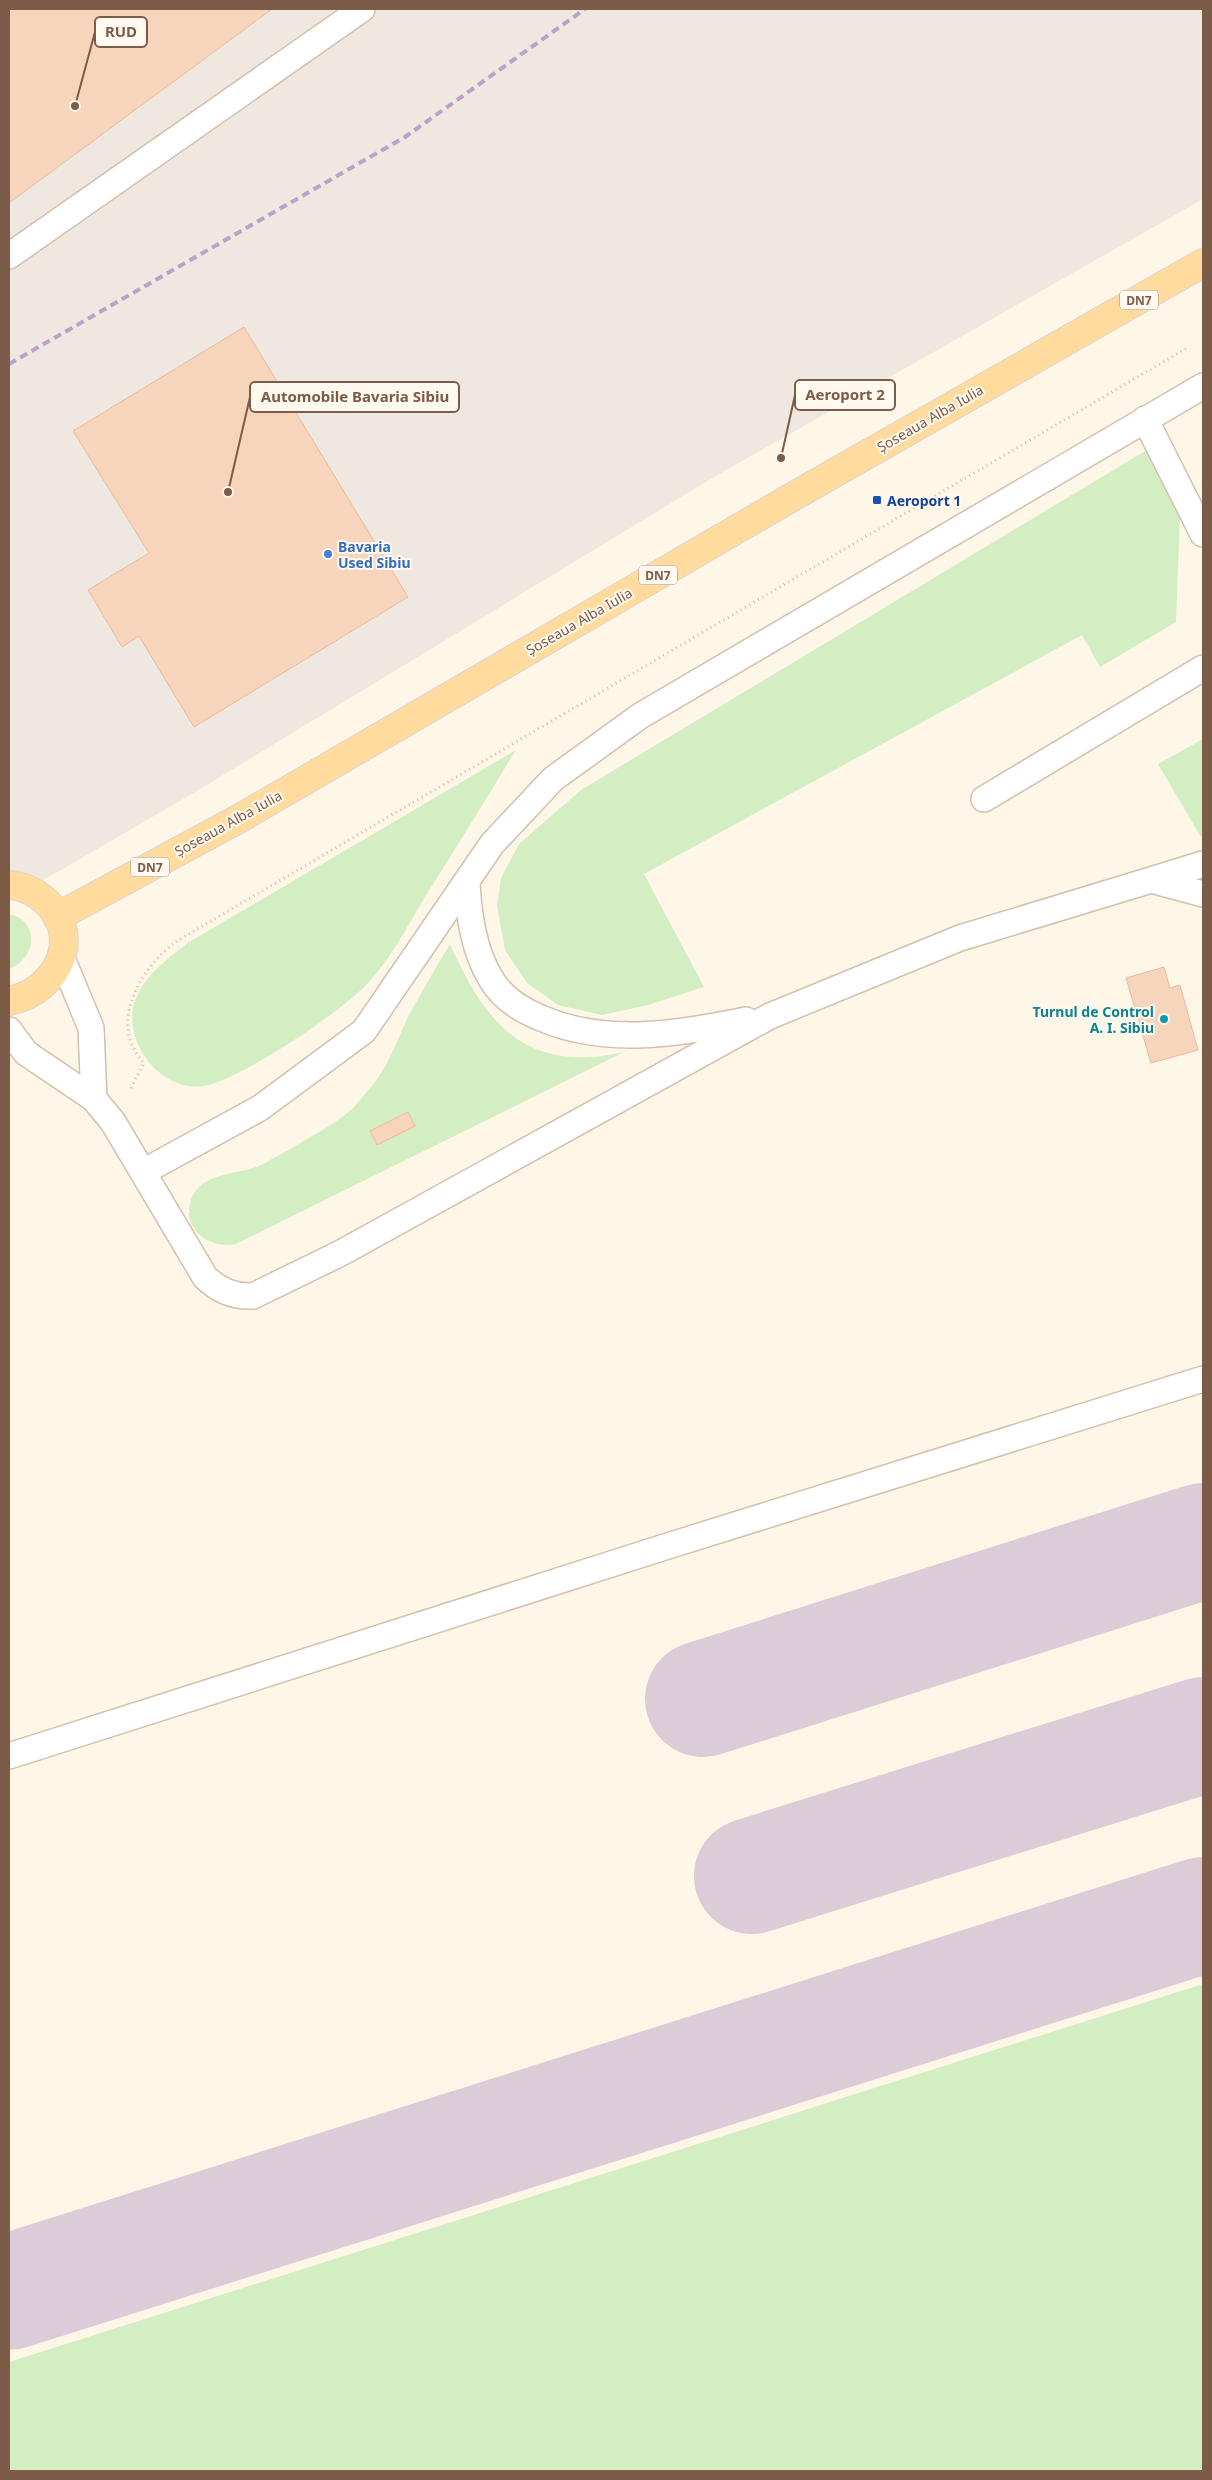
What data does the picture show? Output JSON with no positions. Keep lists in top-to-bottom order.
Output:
{
  "streets": {
    "main road": ["DN7", "Șoseaua Alba Iulia"]
  },
  "places": {
    "other": [
      "RUD",
      "Aeroport 2",
      "Automobile Bavaria Sibiu",
      "Bavaria Used Sibiu",
      "Turnul de Control A. I. Sibiu"
    ],
    "transit": ["Aeroport 1"]
  }
}
